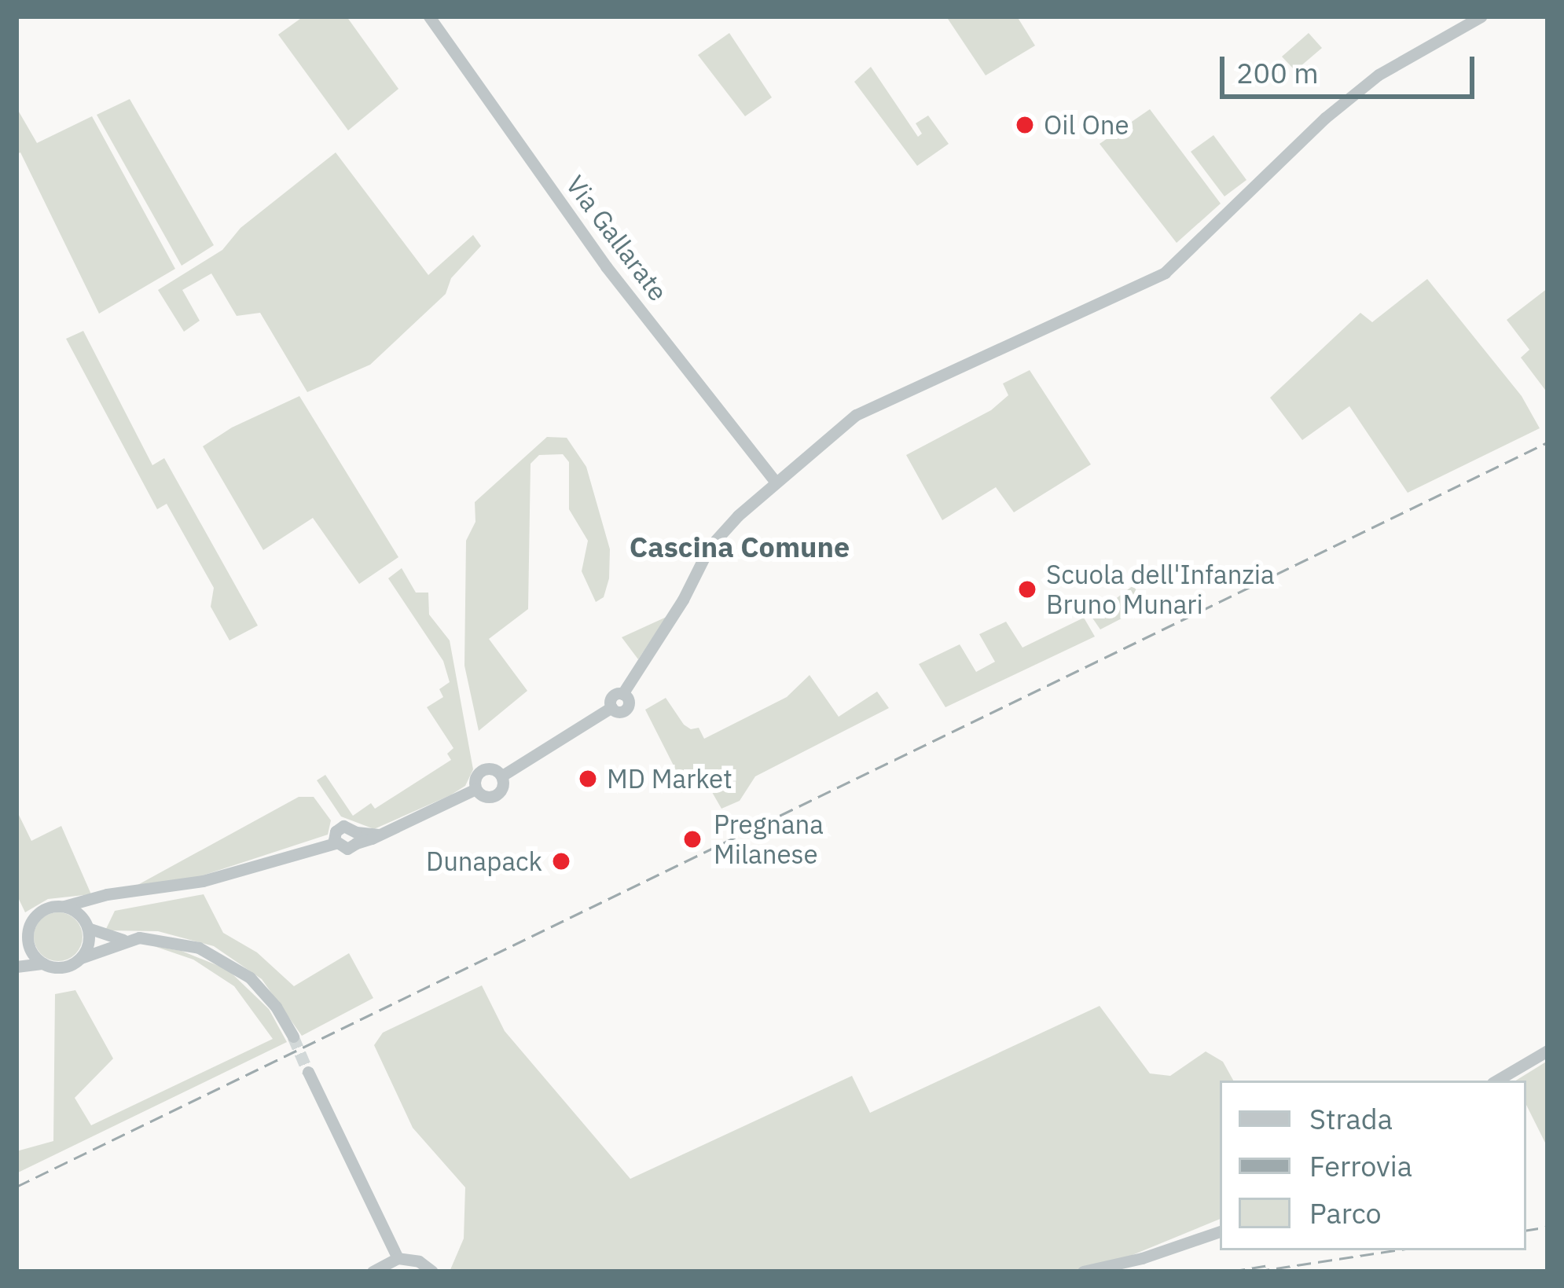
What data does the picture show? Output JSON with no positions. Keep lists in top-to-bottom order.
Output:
{
  "streets": {
    "street": ["Via Gallarate"]
  },
  "districts": ["Cascina Comune"],
  "places": [
    "Oil One",
    "Scuola dell'Infanzia Bruno Munari",
    "MD Market",
    "Pregnana Milanese",
    "Dunapack"
  ],
  "legend": ["Strada", "Ferrovia", "Parco"],
  "scale_bar": "200 m"
}
